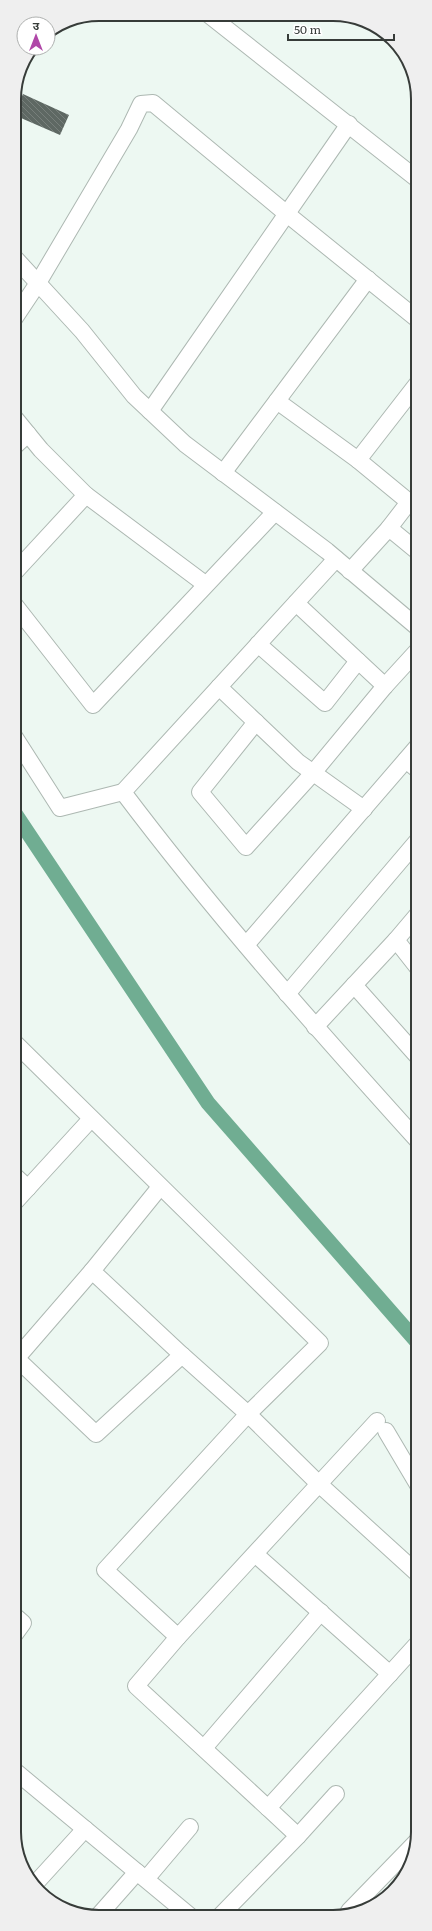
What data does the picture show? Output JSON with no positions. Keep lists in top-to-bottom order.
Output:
{
  "scale_bar": "50 m",
  "north": "top"
}
